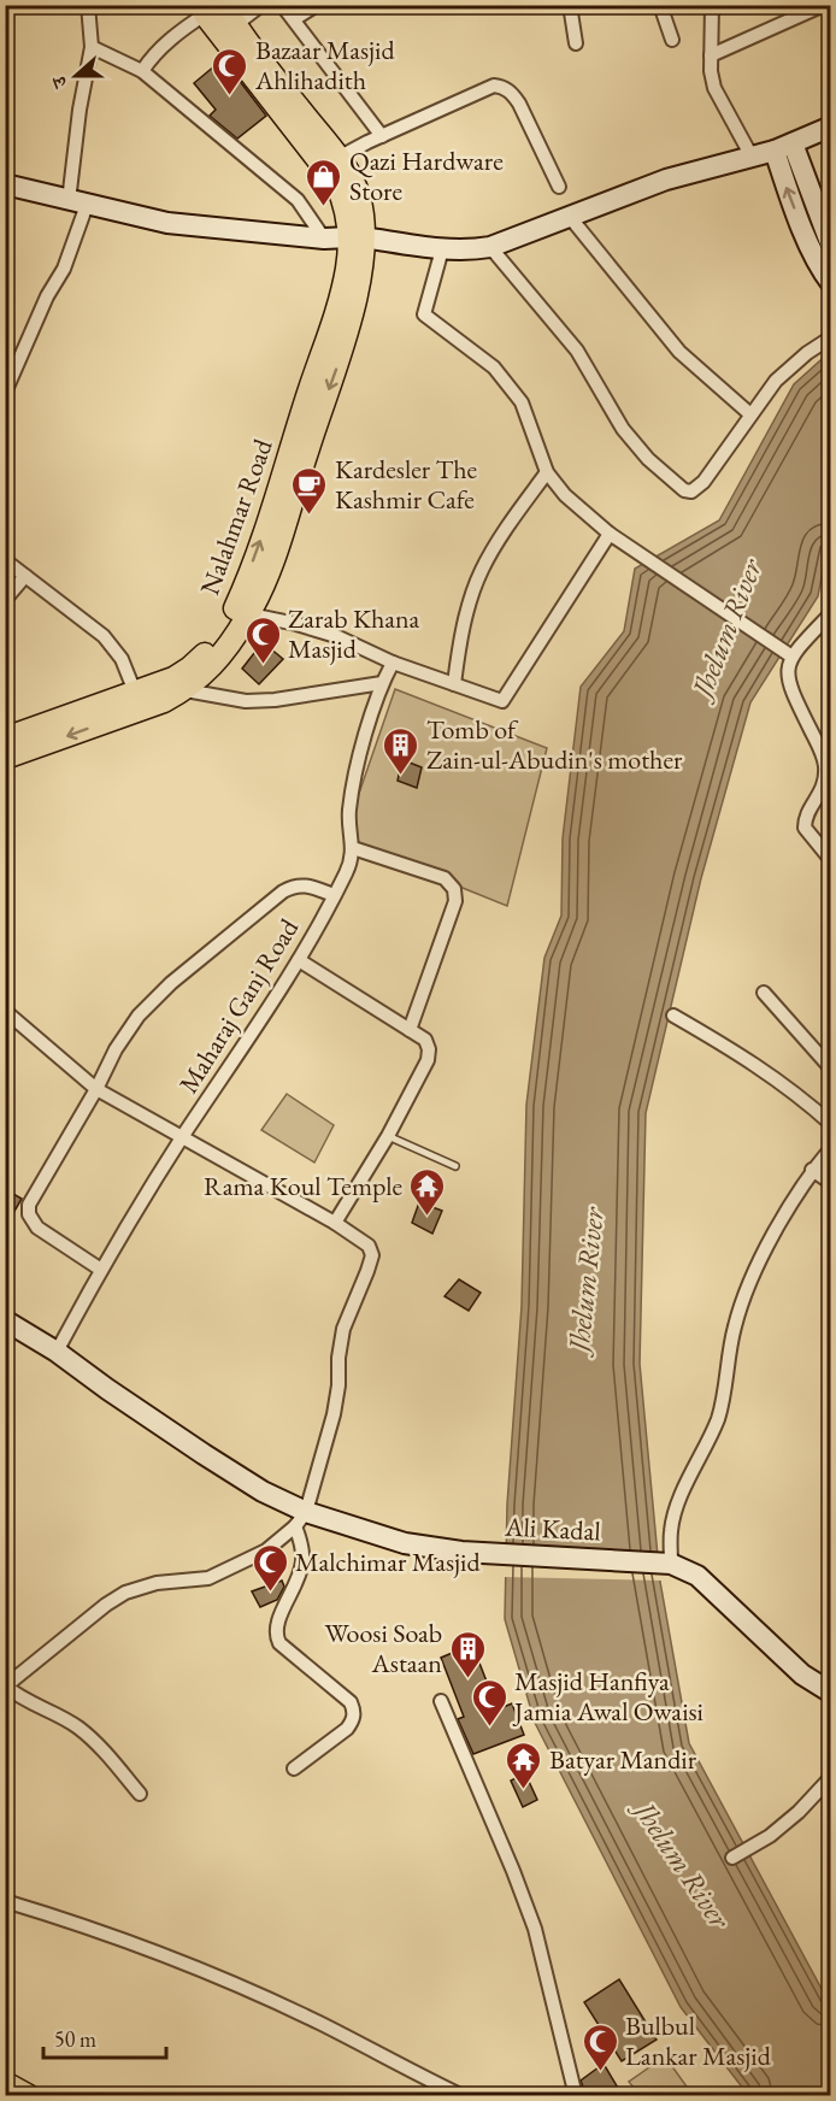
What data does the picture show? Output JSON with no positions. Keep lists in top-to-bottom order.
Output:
{
  "streets": {
    "main road": ["Nalahmar Road"],
    "street": ["Maharaj Ganj Road", "Ali Kadal"]
  },
  "crossings": [
    ["Maharaj Ganj Road", "Ali Kadal"]
  ],
  "water": ["Jhelum River"],
  "places": {
    "mosque": [
      "Bazaar Masjid Ahlihadith",
      "Zarab Khana Masjid",
      "Malchimar Masjid",
      "Masjid Hanfiya Jamia Awal Owaisi",
      "Bulbul Lankar Masjid"
    ],
    "shop": ["Qazi Hardware Store"],
    "cafe": ["Kardesler The Kashmir Cafe"],
    "building": ["Tomb of Zain-ul-Abudin's mother", "Woosi Soab Astaan"],
    "temple": ["Rama Koul Temple", "Batyar Mandir"]
  },
  "scale_bar": "50 m",
  "north": "left"
}
